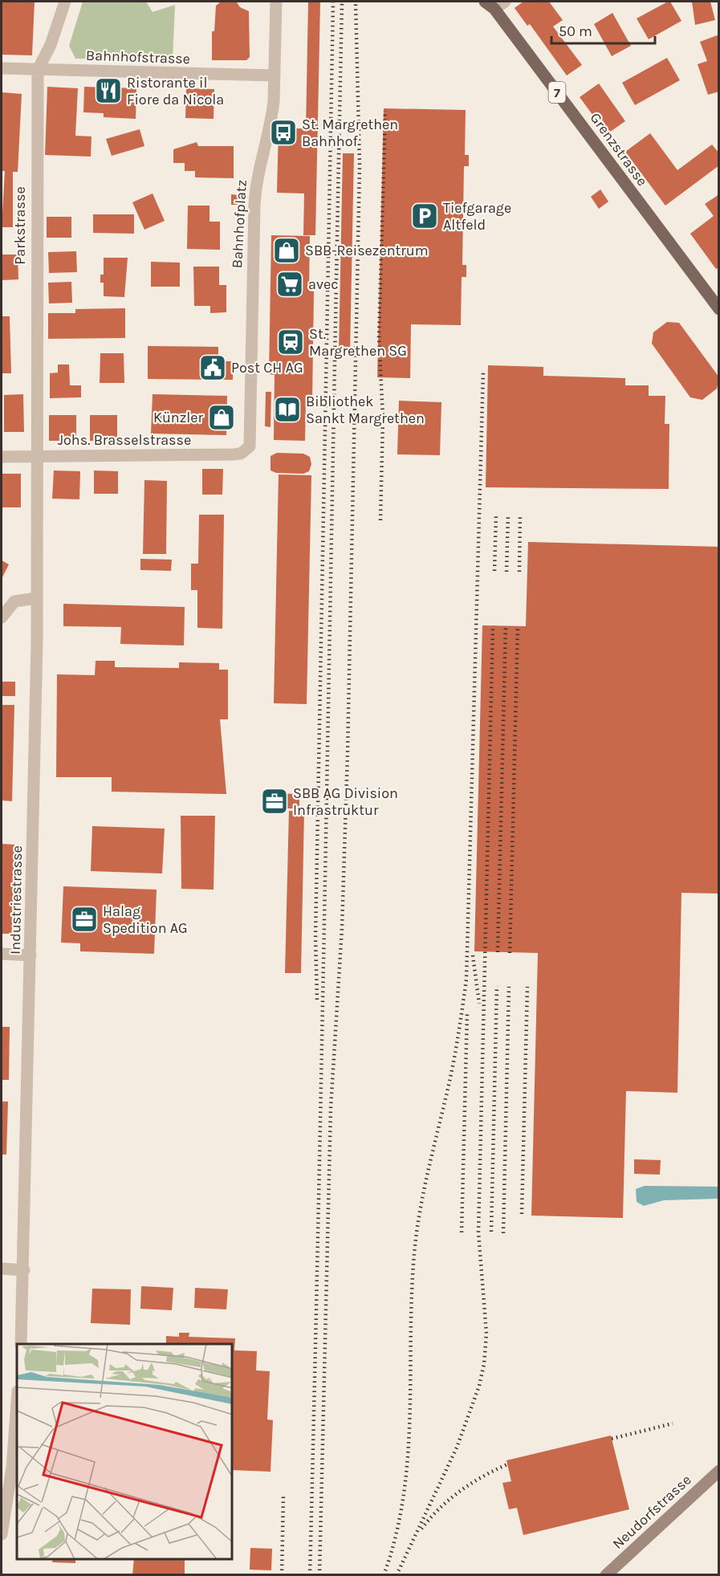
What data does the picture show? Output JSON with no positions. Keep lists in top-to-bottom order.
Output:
{
  "streets": {
    "main road": ["7", "Grenzstrasse", "Neudorfstrasse"],
    "street": [
      "Bahnhofstrasse",
      "Bahnhofplatz",
      "Parkstrasse",
      "Johs. Brasselstrasse",
      "Industriestrasse"
    ]
  },
  "crossings": [
    ["Bahnhofstrasse", "Bahnhofplatz"],
    ["Bahnhofstrasse", "Parkstrasse"],
    ["Bahnhofplatz", "Johs. Brasselstrasse"],
    ["Parkstrasse", "Johs. Brasselstrasse"],
    ["Parkstrasse", "Industriestrasse"],
    ["Johs. Brasselstrasse", "Industriestrasse"]
  ],
  "places": {
    "restaurant": ["Ristorante il Fiore da Nicola"],
    "bus stop": ["St. Margrethen Bahnhof"],
    "parking": ["Tiefgarage Altfeld"],
    "shop": ["SBB-Reisezentrum", "Künzler"],
    "supermarket": ["avec"],
    "station": ["St. Margrethen SG"],
    "public building": ["Post CH AG"],
    "library": ["Bibliothek Sankt Margrethen"],
    "office": ["SBB AG Division Infrastruktur", "Halag Spedition AG"]
  },
  "scale_bar": "50 m"
}
